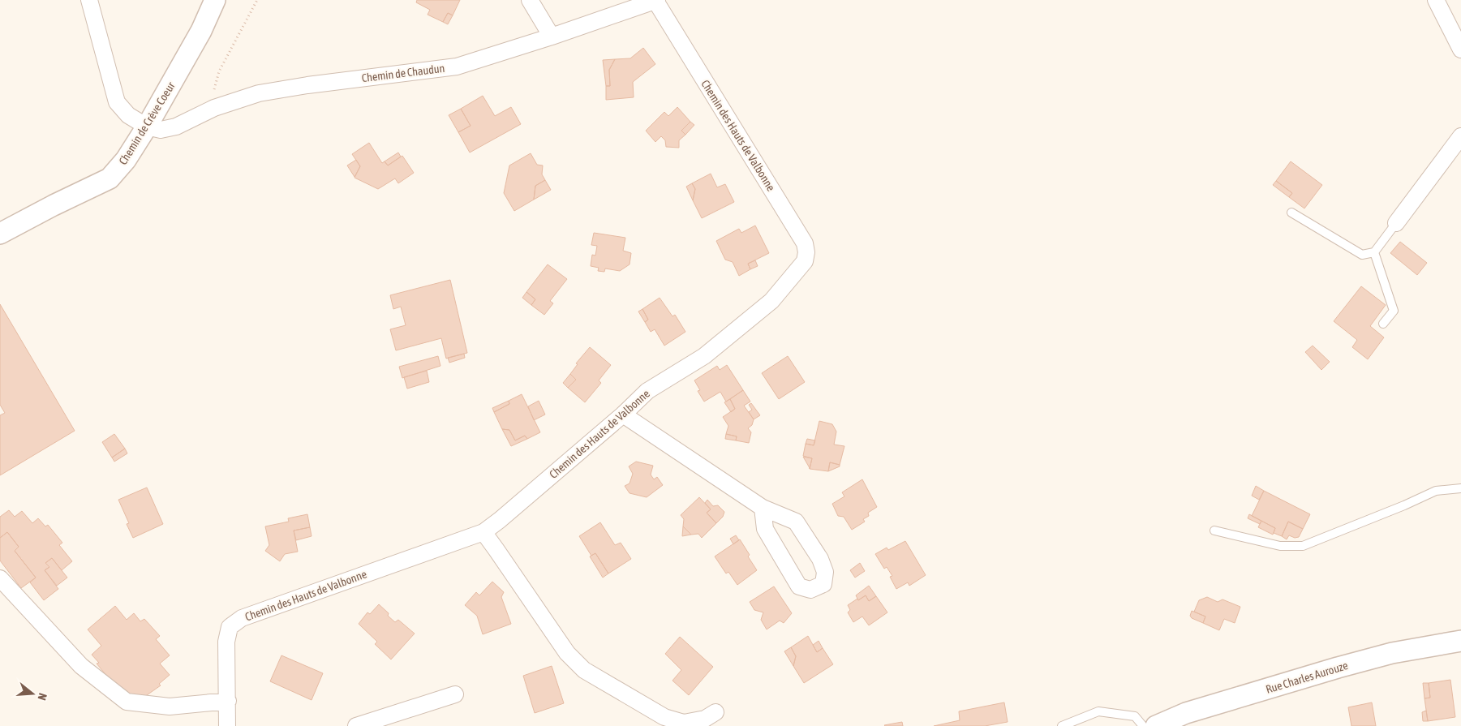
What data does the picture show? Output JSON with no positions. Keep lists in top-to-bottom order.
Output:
{
  "streets": {
    "street": [
      "Chemin de Chaudun",
      "Chemin de Crève Coeur",
      "Chemin des Hauts de Valbonne",
      "Rue Charles Aurouze"
    ]
  },
  "crossings": [
    ["Chemin de Chaudun", "Chemin de Crève Coeur"],
    ["Chemin de Chaudun", "Chemin des Hauts de Valbonne"]
  ],
  "north": "right"
}
